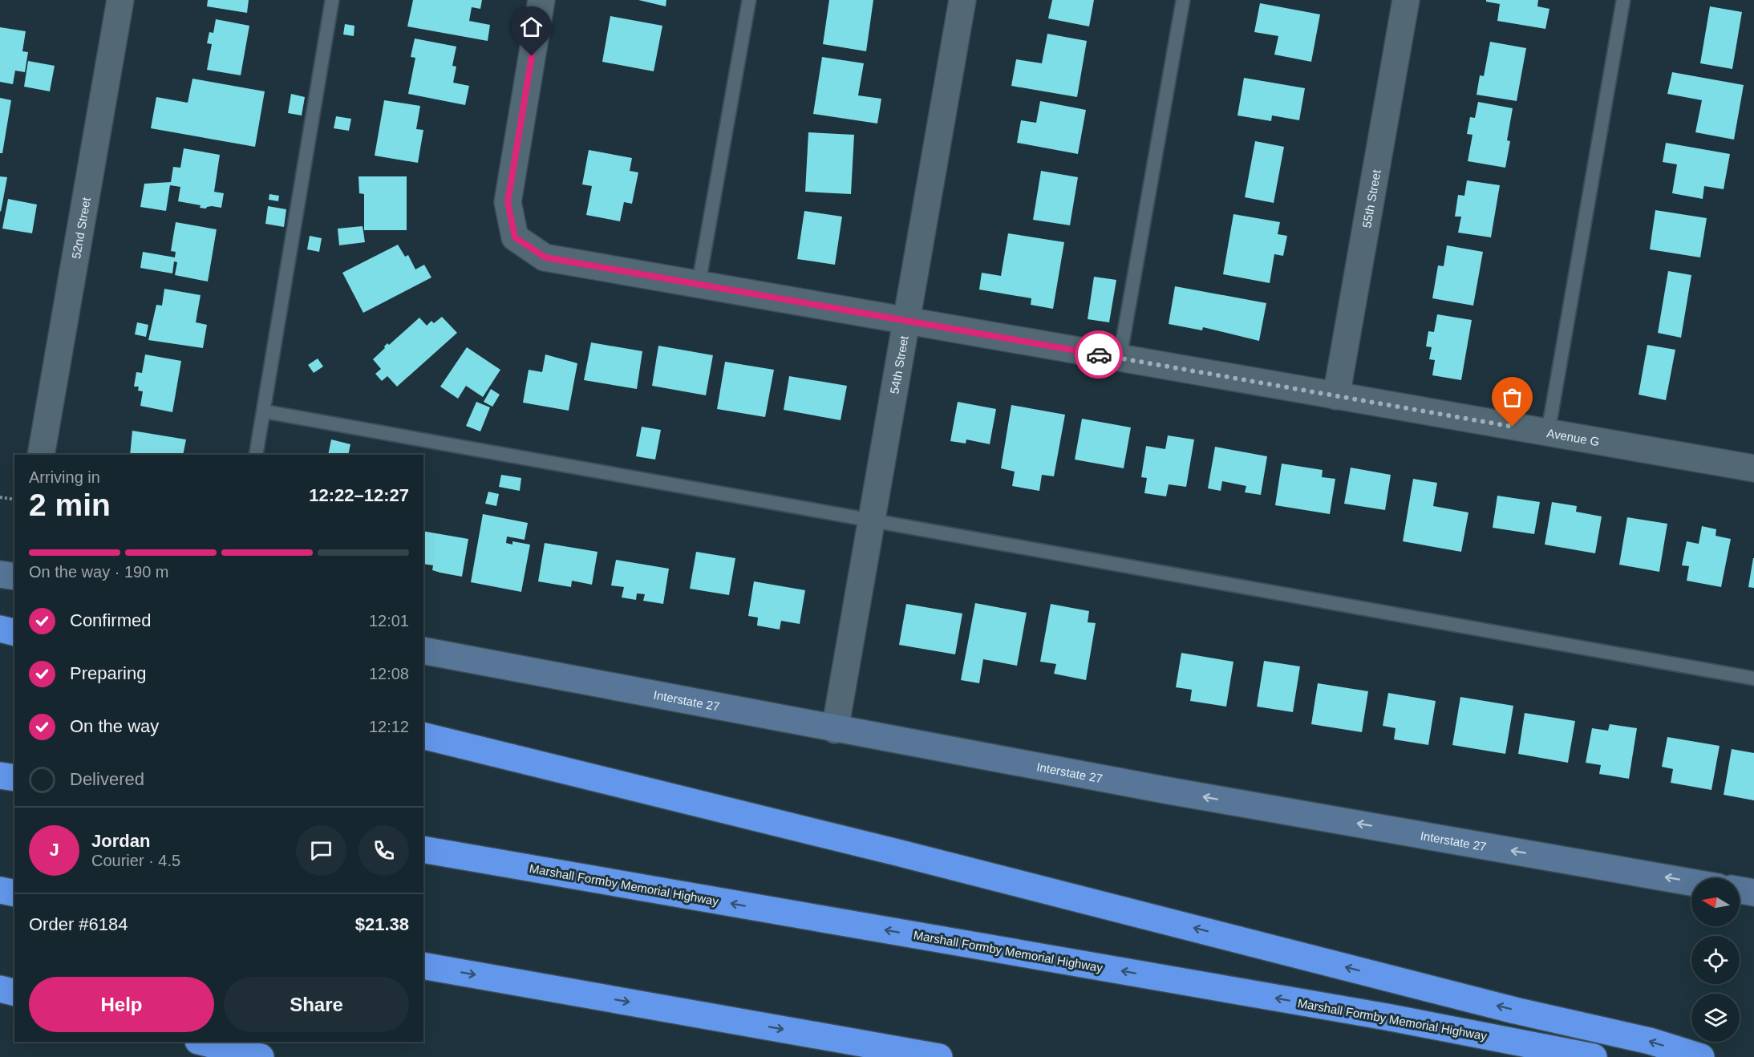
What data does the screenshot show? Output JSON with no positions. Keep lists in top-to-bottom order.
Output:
{
  "streets": {
    "highway": ["Marshall Formby Memorial Highway"],
    "main road": ["Interstate 27"],
    "street": [
      "55th Street",
      "52nd Street",
      "54th Street",
      "Avenue G"
    ]
  },
  "crossings": [
    ["55th Street", "Avenue G"],
    ["54th Street", "Avenue G"],
    ["54th Street", "Interstate 27"]
  ],
  "one_way": ["Interstate 27"],
  "north": "left",
  "page": {
    "heading": ["2 min", "Arriving in", "12:22–12:27"],
    "panel": [
      "Jordan",
      "Courier · 4.5",
      "Order #6184",
      "$21.38"
    ],
    "bar": "On the way · 190 m",
    "list": [
      ["Confirmed", "12:01"],
      ["Preparing", "12:08"],
      ["On the way", "12:12"],
      "Delivered"
    ],
    "round": "J",
    "buttons": ["Help", "Share"]
  }
}
